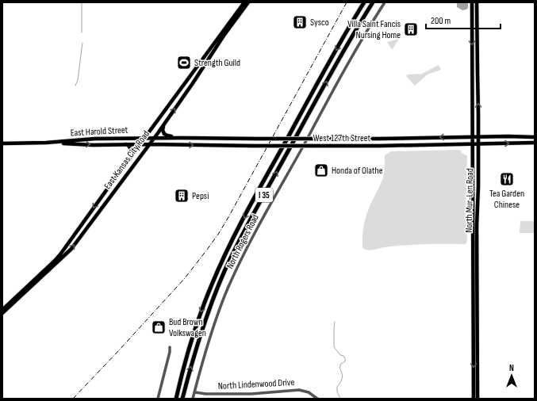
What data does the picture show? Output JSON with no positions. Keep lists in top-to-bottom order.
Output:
{
  "streets": {
    "highway": ["I 35"],
    "main road": [
      "East Harold Street",
      "West 127th Street",
      "East Kansas City Road",
      "North Mur-Len Road"
    ],
    "street": ["North Rogers Road", "North Lindenwood Drive"]
  },
  "crossings": [
    ["East Harold Street", "West 127th Street"],
    ["East Harold Street", "East Kansas City Road"],
    ["West 127th Street", "East Kansas City Road"],
    ["West 127th Street", "North Mur-Len Road"],
    ["North Rogers Road", "North Lindenwood Drive"]
  ],
  "places": {
    "building": ["Sysco", "Villa Saint Fancis Nursing Home", "Pepsi"],
    "sports": ["Strength Guild"],
    "shop": ["Honda of Olathe", "Bud Brown Volkswagen"],
    "restaurant": ["Tea Garden Chinese"]
  },
  "scale_bar": "200 m",
  "north": "top"
}
